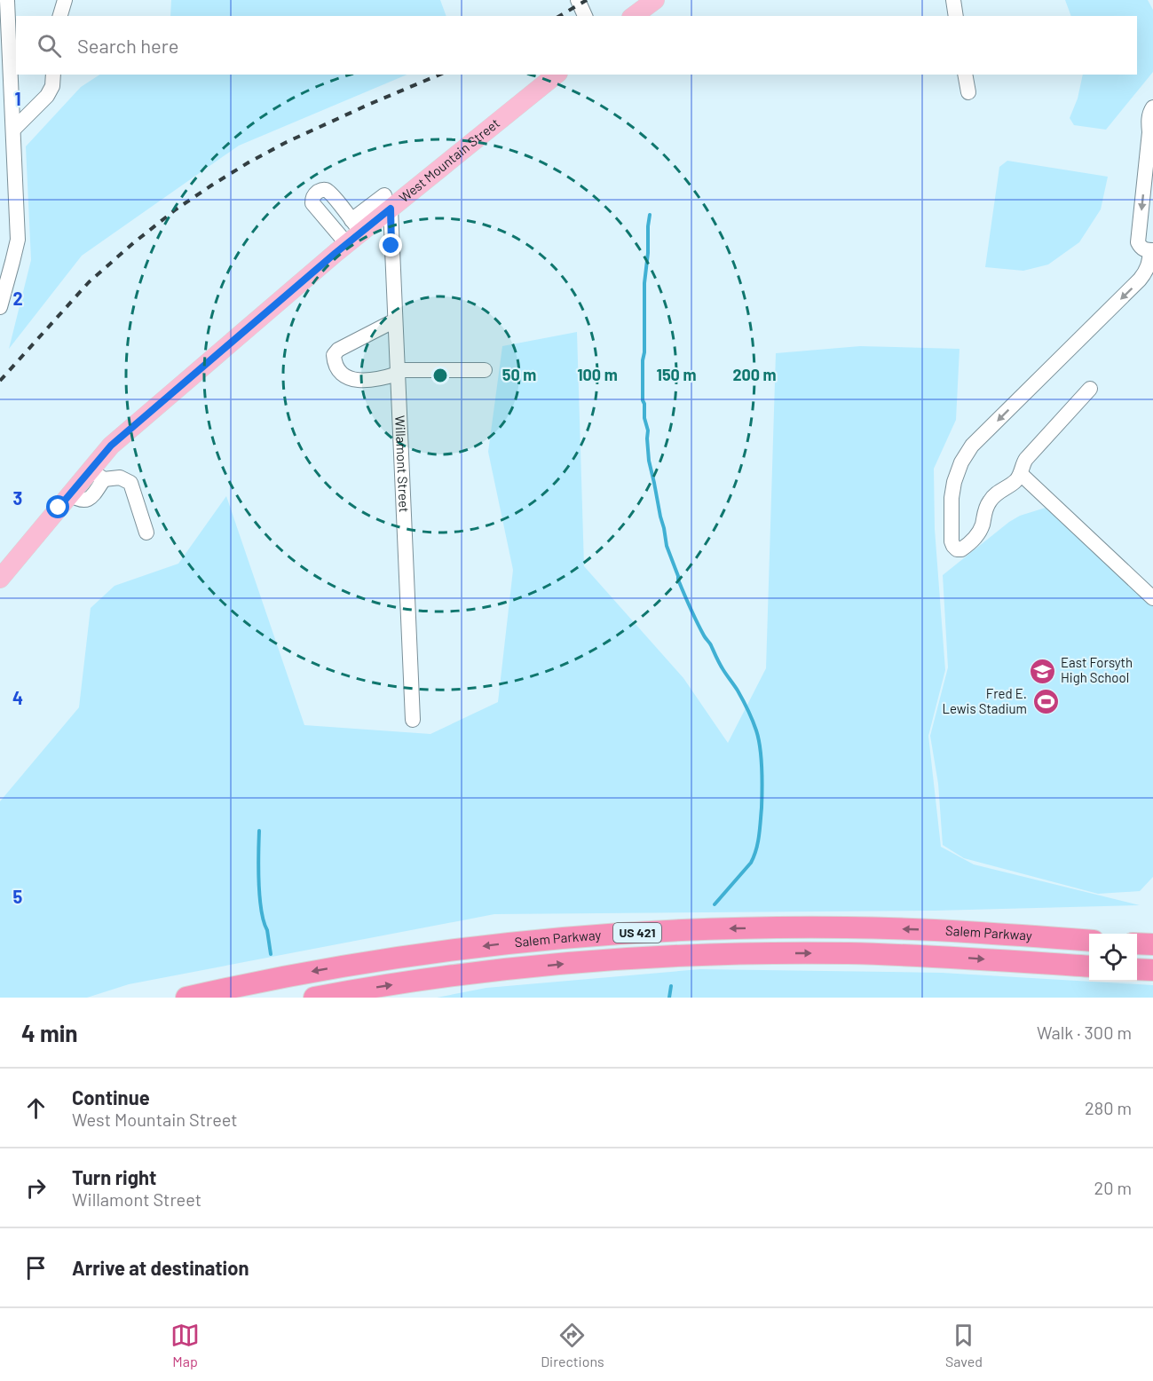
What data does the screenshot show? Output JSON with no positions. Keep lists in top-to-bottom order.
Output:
{
  "streets": {
    "highway": ["US 421", "Salem Parkway"],
    "main road": ["West Mountain Street"],
    "street": ["Willamont Street"]
  },
  "crossings": [
    ["West Mountain Street", "Willamont Street"]
  ],
  "places": {
    "school or university": ["East Forsyth High School"],
    "sports": ["Fred E. Lewis Stadium"]
  },
  "page": {
    "search": "Search here",
    "heading": ["4 min", "Walk · 300 m"],
    "list": [
      ["Continue", "West Mountain Street", "280 m"],
      ["Turn right", "Willamont Street", "20 m"],
      "Arrive at destination"
    ],
    "nav": ["Map", "Directions", "Saved"]
  },
  "grid": {
    "rows": [
      "1",
      "2",
      "3",
      "4",
      "5"
    ]
  },
  "rings": [
    "50 m",
    "100 m",
    "150 m",
    "200 m"
  ]
}
